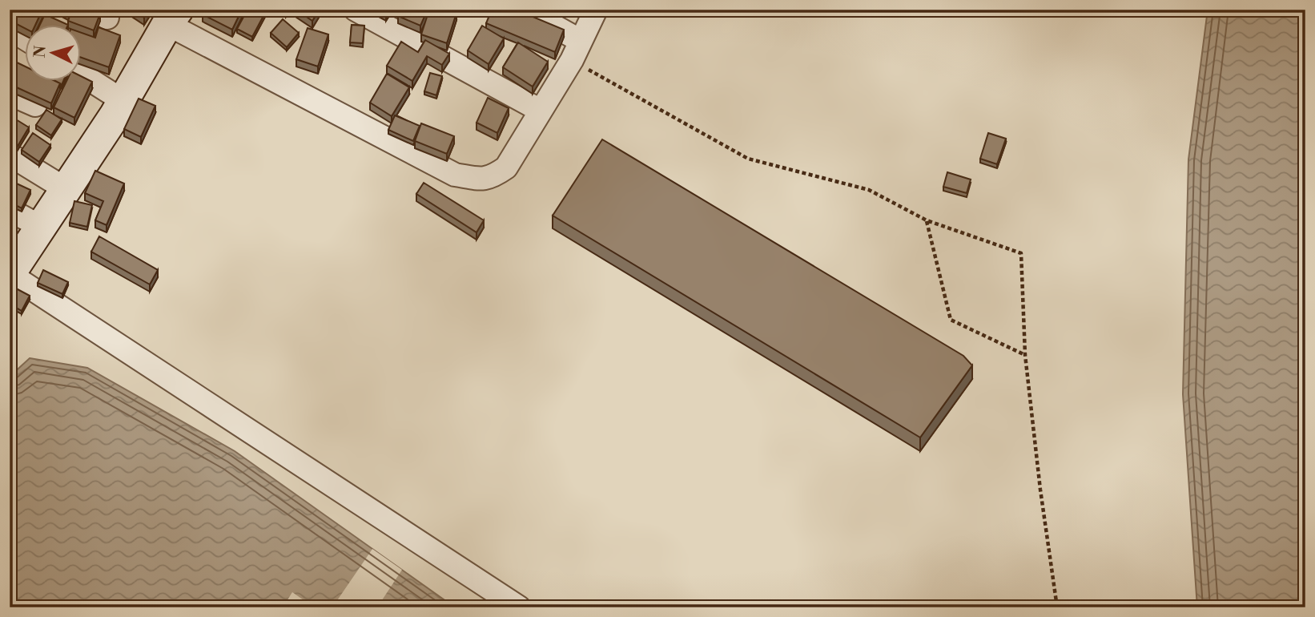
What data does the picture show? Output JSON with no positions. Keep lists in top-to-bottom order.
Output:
{
  "north": "left"
}
